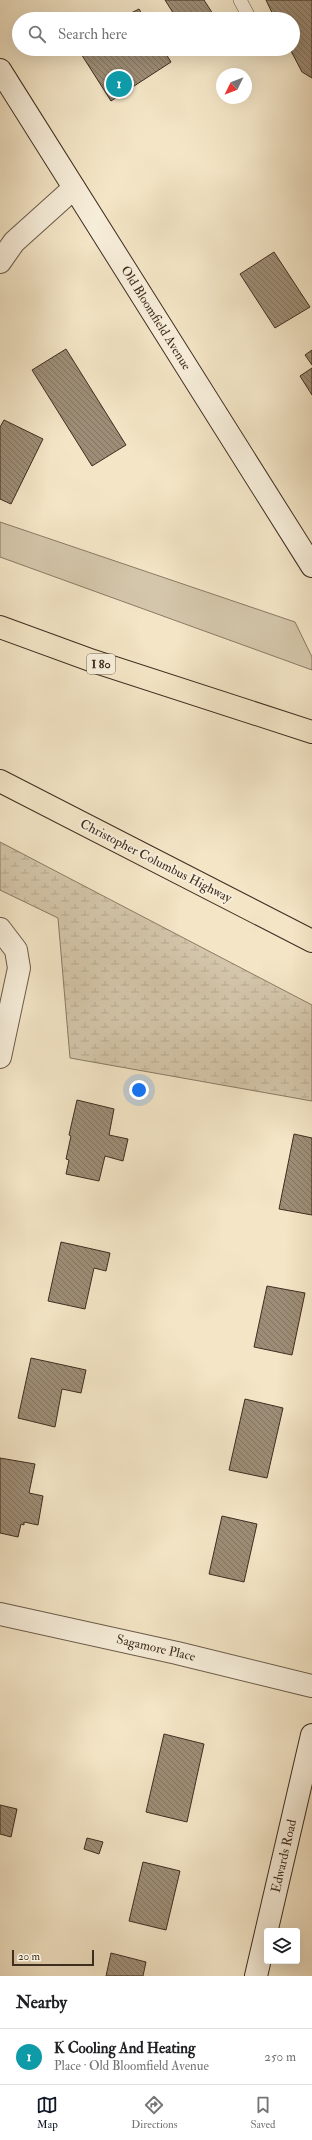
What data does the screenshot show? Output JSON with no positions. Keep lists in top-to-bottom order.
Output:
{
  "streets": {
    "highway": ["I 80", "Christopher Columbus Highway"],
    "street": ["Old Bloomfield Avenue", "Sagamore Place", "Edwards Road"]
  },
  "scale_bar": "20 m",
  "north": "bottom left",
  "page": {
    "search": "Search here",
    "pins": "1",
    "scale": "20 m",
    "heading": "Nearby",
    "list": [
      {
        "mark": "1",
        "name": "K Cooling And Heating",
        "note": "Place · Old Bloomfield Avenue",
        "value": "250 m"
      }
    ],
    "nav": ["Map", "Directions", "Saved"]
  }
}
